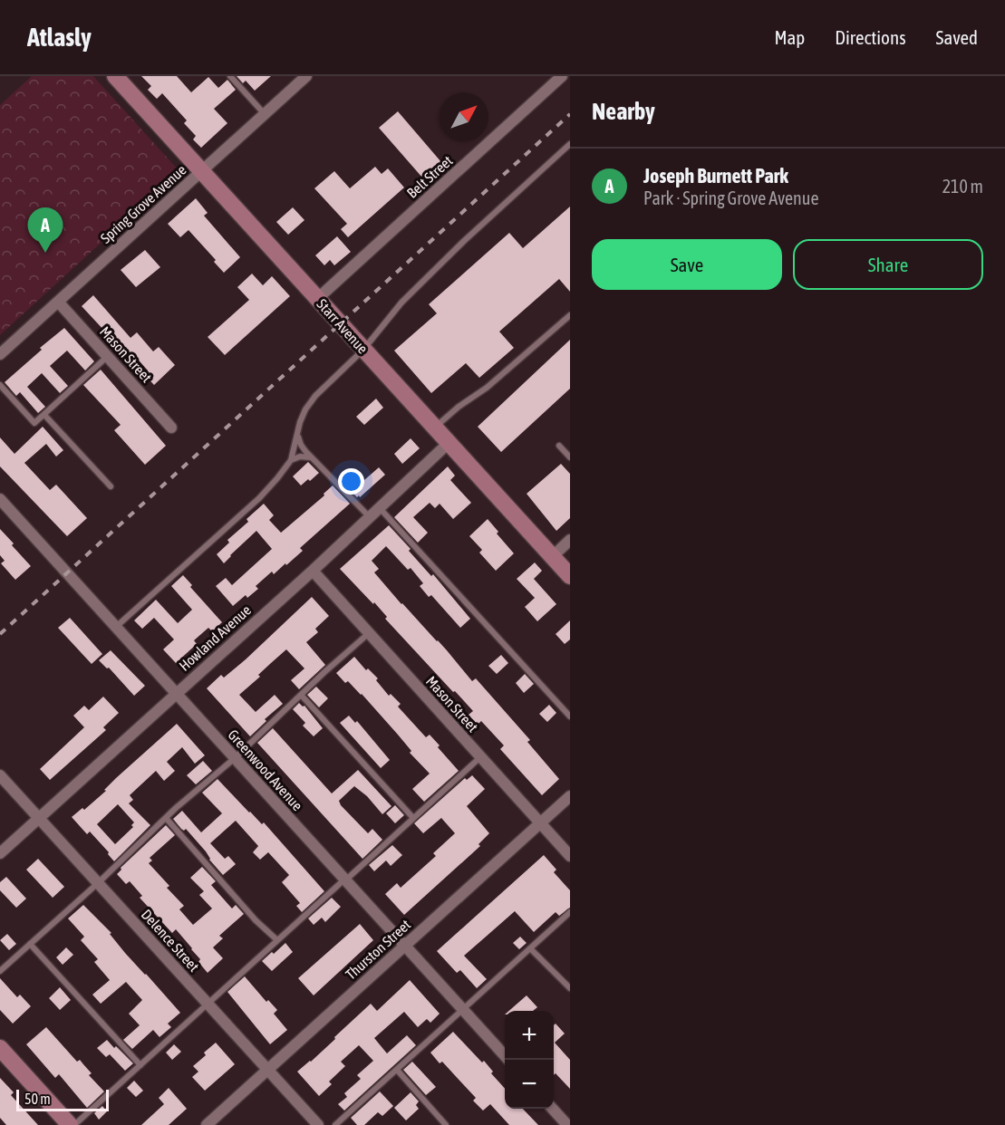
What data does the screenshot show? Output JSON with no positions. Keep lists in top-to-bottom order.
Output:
{
  "streets": {
    "main road": ["Starr Avenue"],
    "street": [
      "Belt Street",
      "Spring Grove Avenue",
      "Mason Street",
      "Howland Avenue",
      "Greenwood Avenue",
      "Delence Street",
      "Thurston Street"
    ]
  },
  "crossings": [
    ["Belt Street", "Starr Avenue"],
    ["Spring Grove Avenue", "Starr Avenue"],
    ["Spring Grove Avenue", "Mason Street"],
    ["Starr Avenue", "Howland Avenue"],
    ["Mason Street", "Howland Avenue"],
    ["Mason Street", "Thurston Street"],
    ["Howland Avenue", "Greenwood Avenue"],
    ["Howland Avenue", "Delence Street"],
    ["Greenwood Avenue", "Thurston Street"],
    ["Delence Street", "Thurston Street"]
  ],
  "scale_bar": "50 m",
  "north": "top right",
  "page": {
    "header": "Atlasly",
    "nav": ["Map", "Directions", "Saved"],
    "heading": "Nearby",
    "list": [
      {
        "mark": "A",
        "name": "Joseph Burnett Park",
        "note": "Park · Spring Grove Avenue",
        "value": "210 m"
      }
    ],
    "pins": "A",
    "buttons": ["Save", "Share"],
    "map_buttons": ["+", "−"],
    "scale": "50 m"
  }
}
